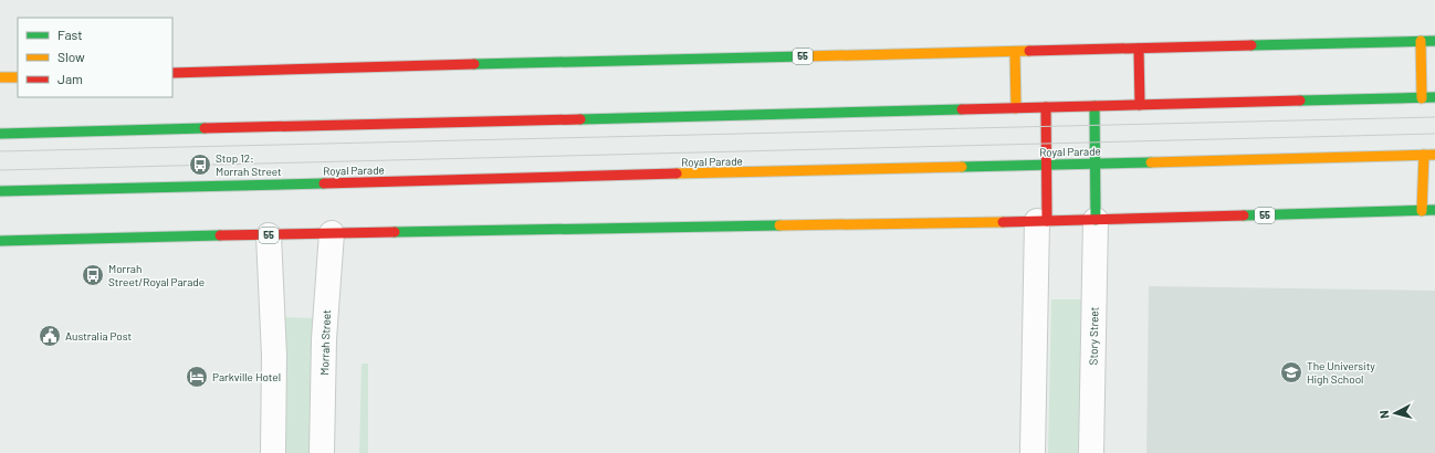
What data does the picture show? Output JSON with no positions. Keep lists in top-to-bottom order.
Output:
{
  "streets": {
    "main road": ["55", "Royal Parade"],
    "street": ["Story Street", "Morrah Street"]
  },
  "crossings": [
    ["55", "Story Street"],
    ["55", "Morrah Street"]
  ],
  "places": {
    "bus stop": ["Stop 12: Morrah Street", "Morrah Street/Royal Parade"],
    "public building": ["Australia Post"],
    "school or university": ["The University High School"],
    "hotel": ["Parkville Hotel"]
  },
  "legend": ["Fast", "Slow", "Jam"],
  "north": "left"
}
